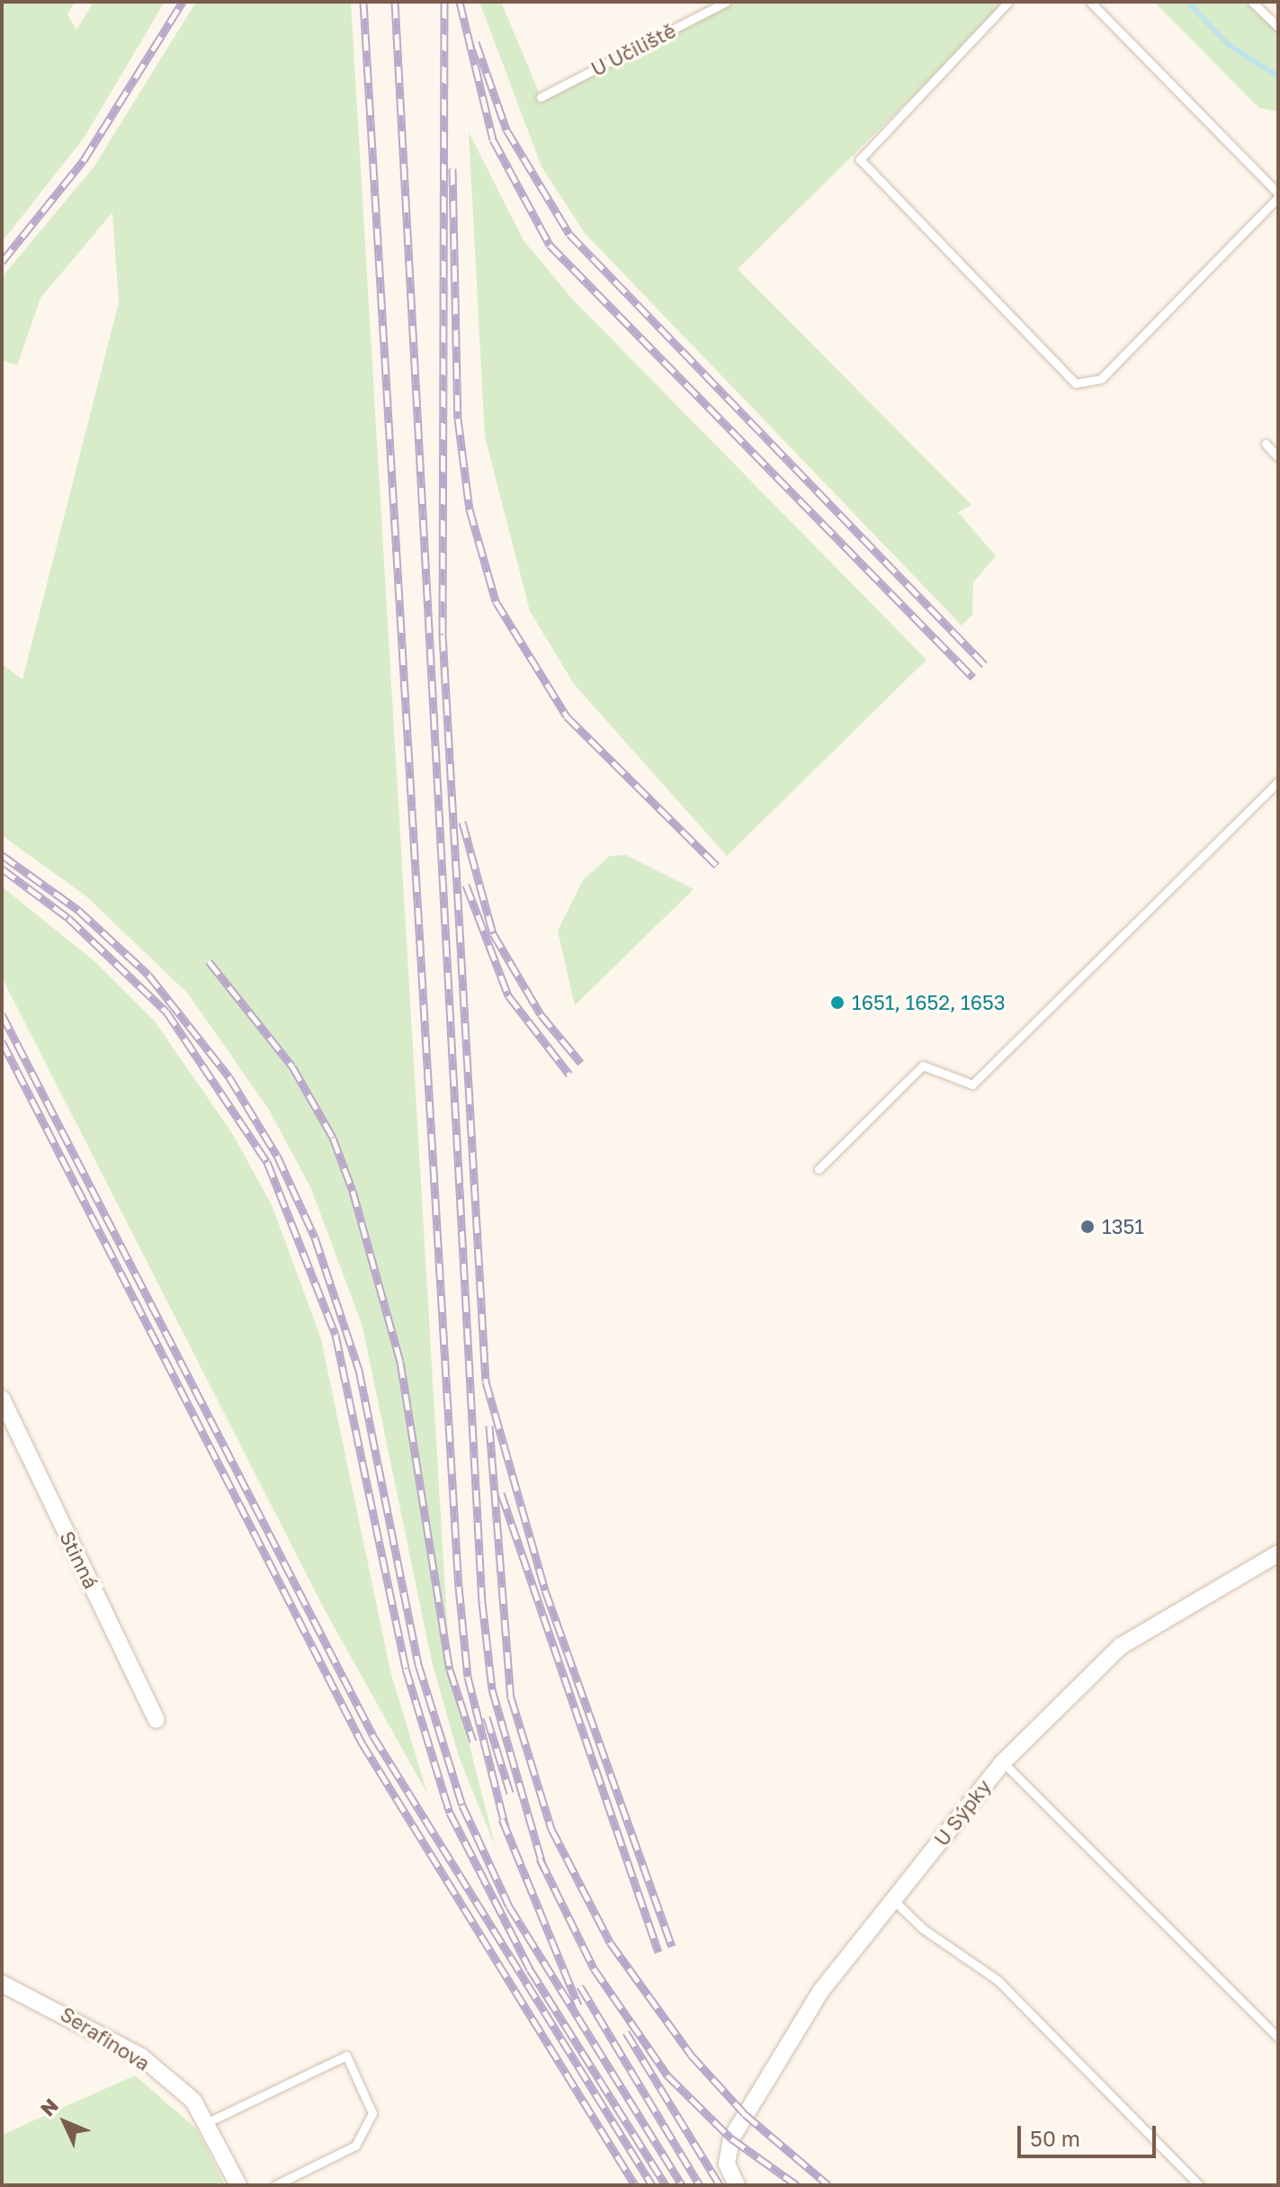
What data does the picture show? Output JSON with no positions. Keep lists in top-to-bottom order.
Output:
{
  "streets": {
    "street": ["Stinná", "U Sýpky", "Serafinova"],
    "lane": ["U Učiliště"]
  },
  "places": ["1651, 1652, 1653", "1351"],
  "scale_bar": "50 m",
  "north": "top left"
}
